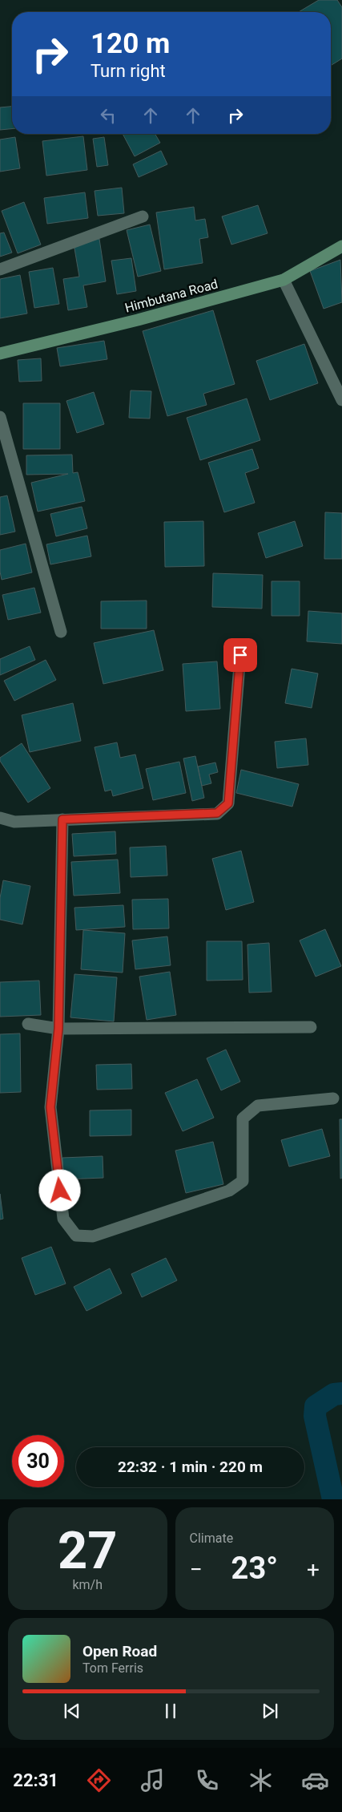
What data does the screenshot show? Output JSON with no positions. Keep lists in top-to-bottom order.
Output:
{
  "streets": {
    "street": ["Himbutana Road"]
  },
  "page": {
    "turn": ["120 m", "Turn right"],
    "limit": "30",
    "trip": "22:32 · 1 min · 220 m",
    "tile": [
      ["27", "km/h"],
      "Climate"
    ],
    "heat": ["−", "23°", "+"],
    "song": ["Open Road", "Tom Ferris"],
    "tabs": "22:31"
  }
}
